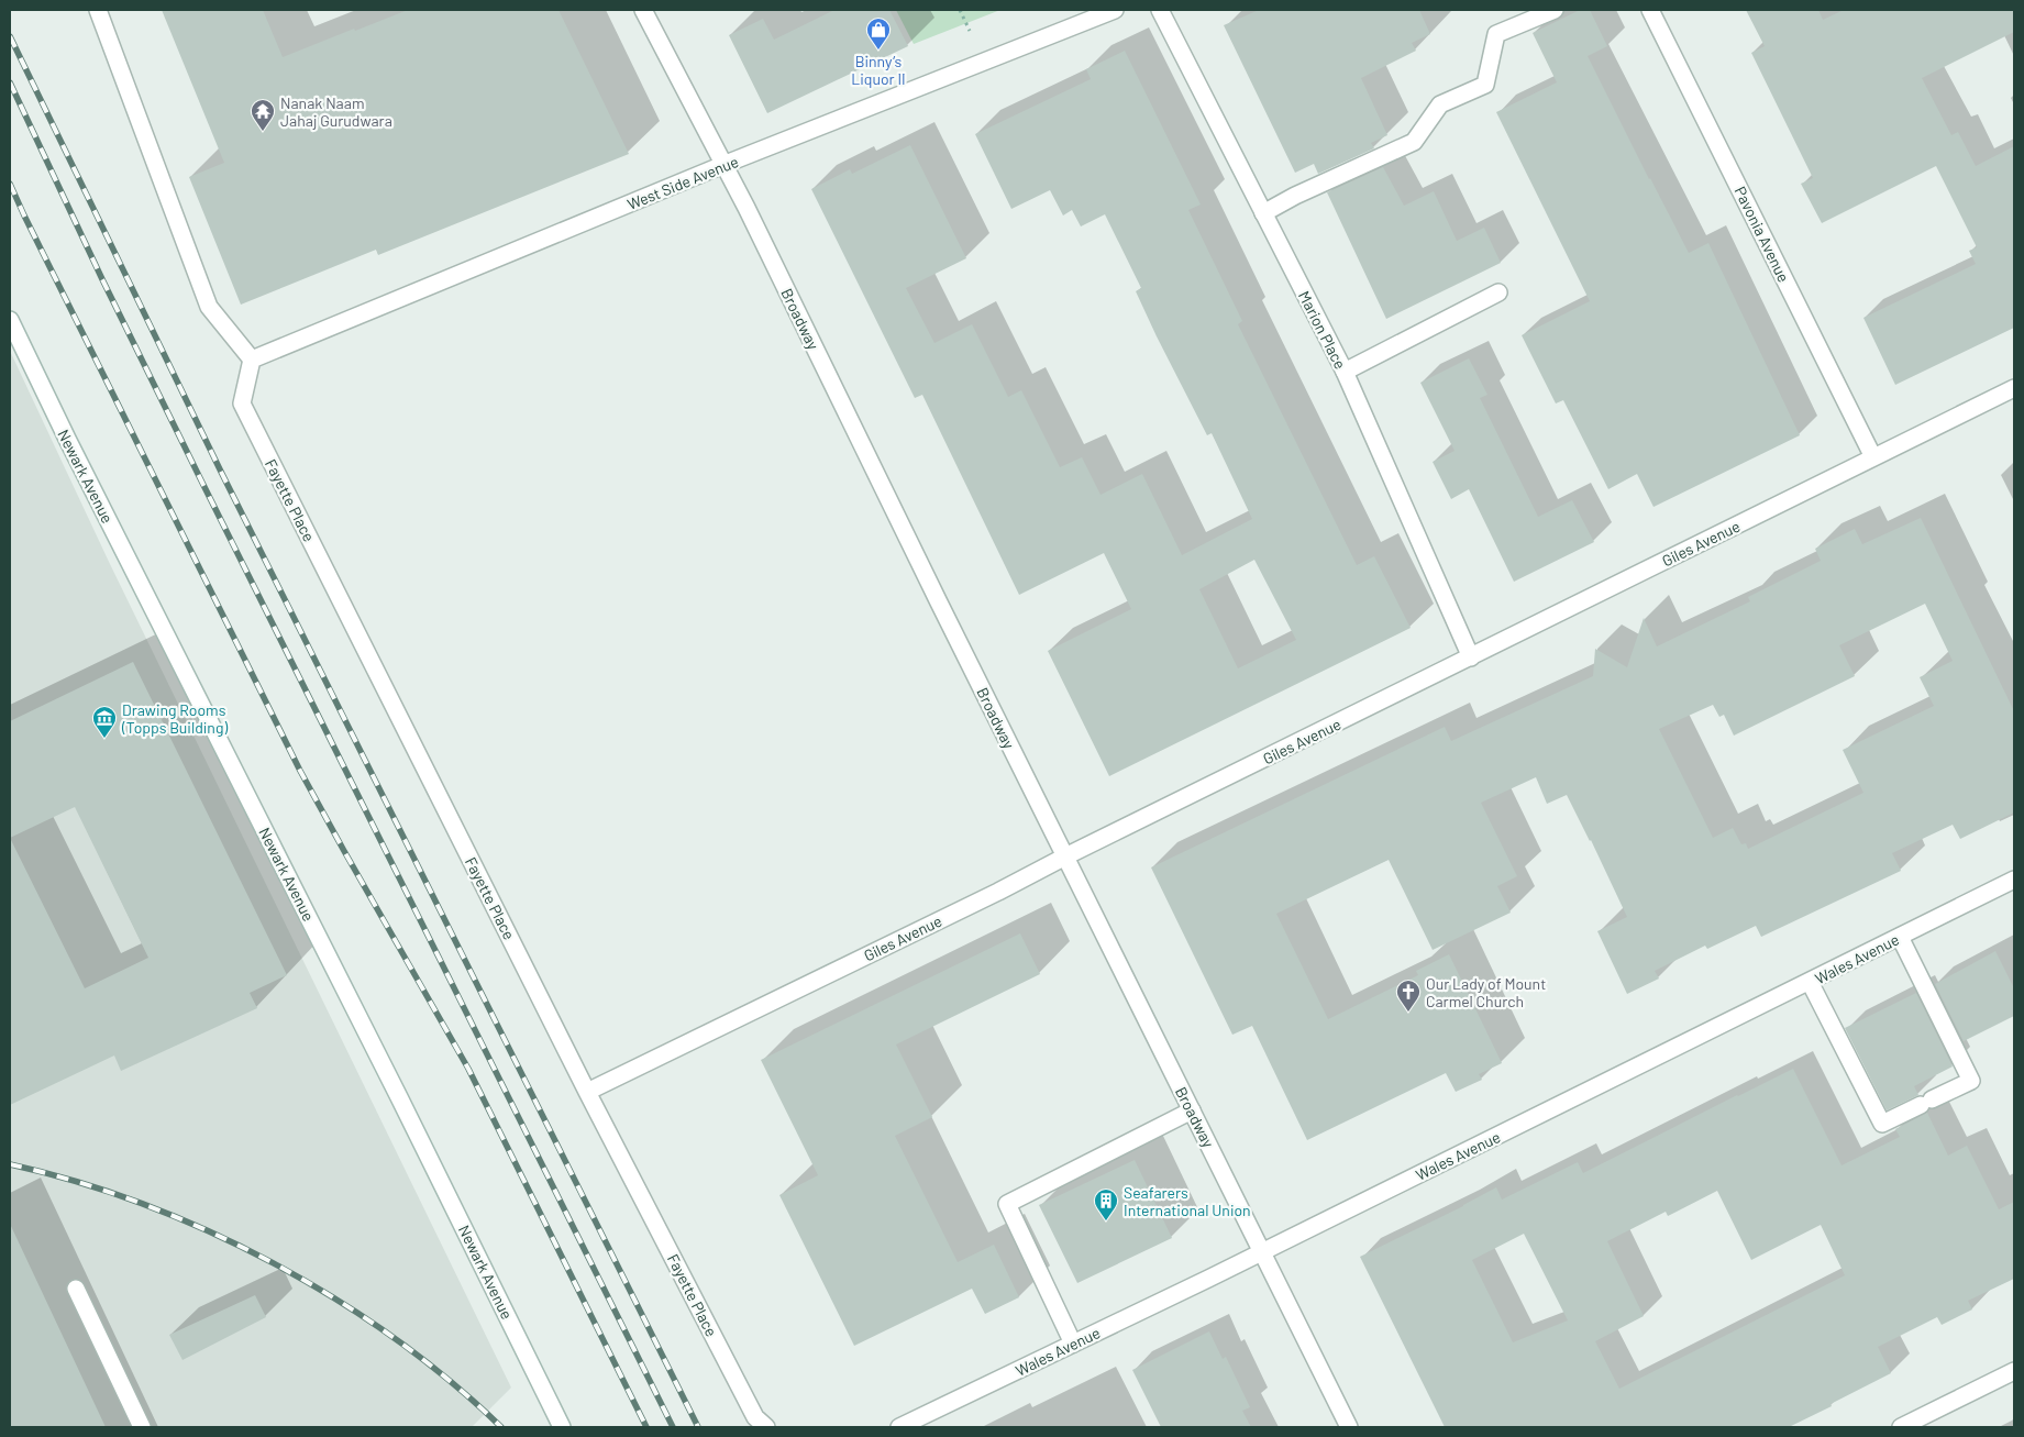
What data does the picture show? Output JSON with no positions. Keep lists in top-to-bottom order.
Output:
{
  "streets": {
    "street": [
      "West Side Avenue",
      "Pavonia Avenue",
      "Broadway",
      "Marion Place",
      "Newark Avenue",
      "Fayette Place",
      "Giles Avenue",
      "Wales Avenue"
    ]
  },
  "crossings": [
    ["West Side Avenue", "Broadway"],
    ["West Side Avenue", "Fayette Place"],
    ["Pavonia Avenue", "Giles Avenue"],
    ["Broadway", "Giles Avenue"],
    ["Broadway", "Wales Avenue"],
    ["Marion Place", "Giles Avenue"],
    ["Fayette Place", "Giles Avenue"]
  ],
  "places": {
    "shop": ["Binny’s Liquor II"],
    "temple": ["Nanak Naam Jahaj Gurudwara"],
    "museum": ["Drawing Rooms (Topps Building)"],
    "church": ["Our Lady of Mount Carmel Church"],
    "building": ["Seafarers International Union"]
  }
}
